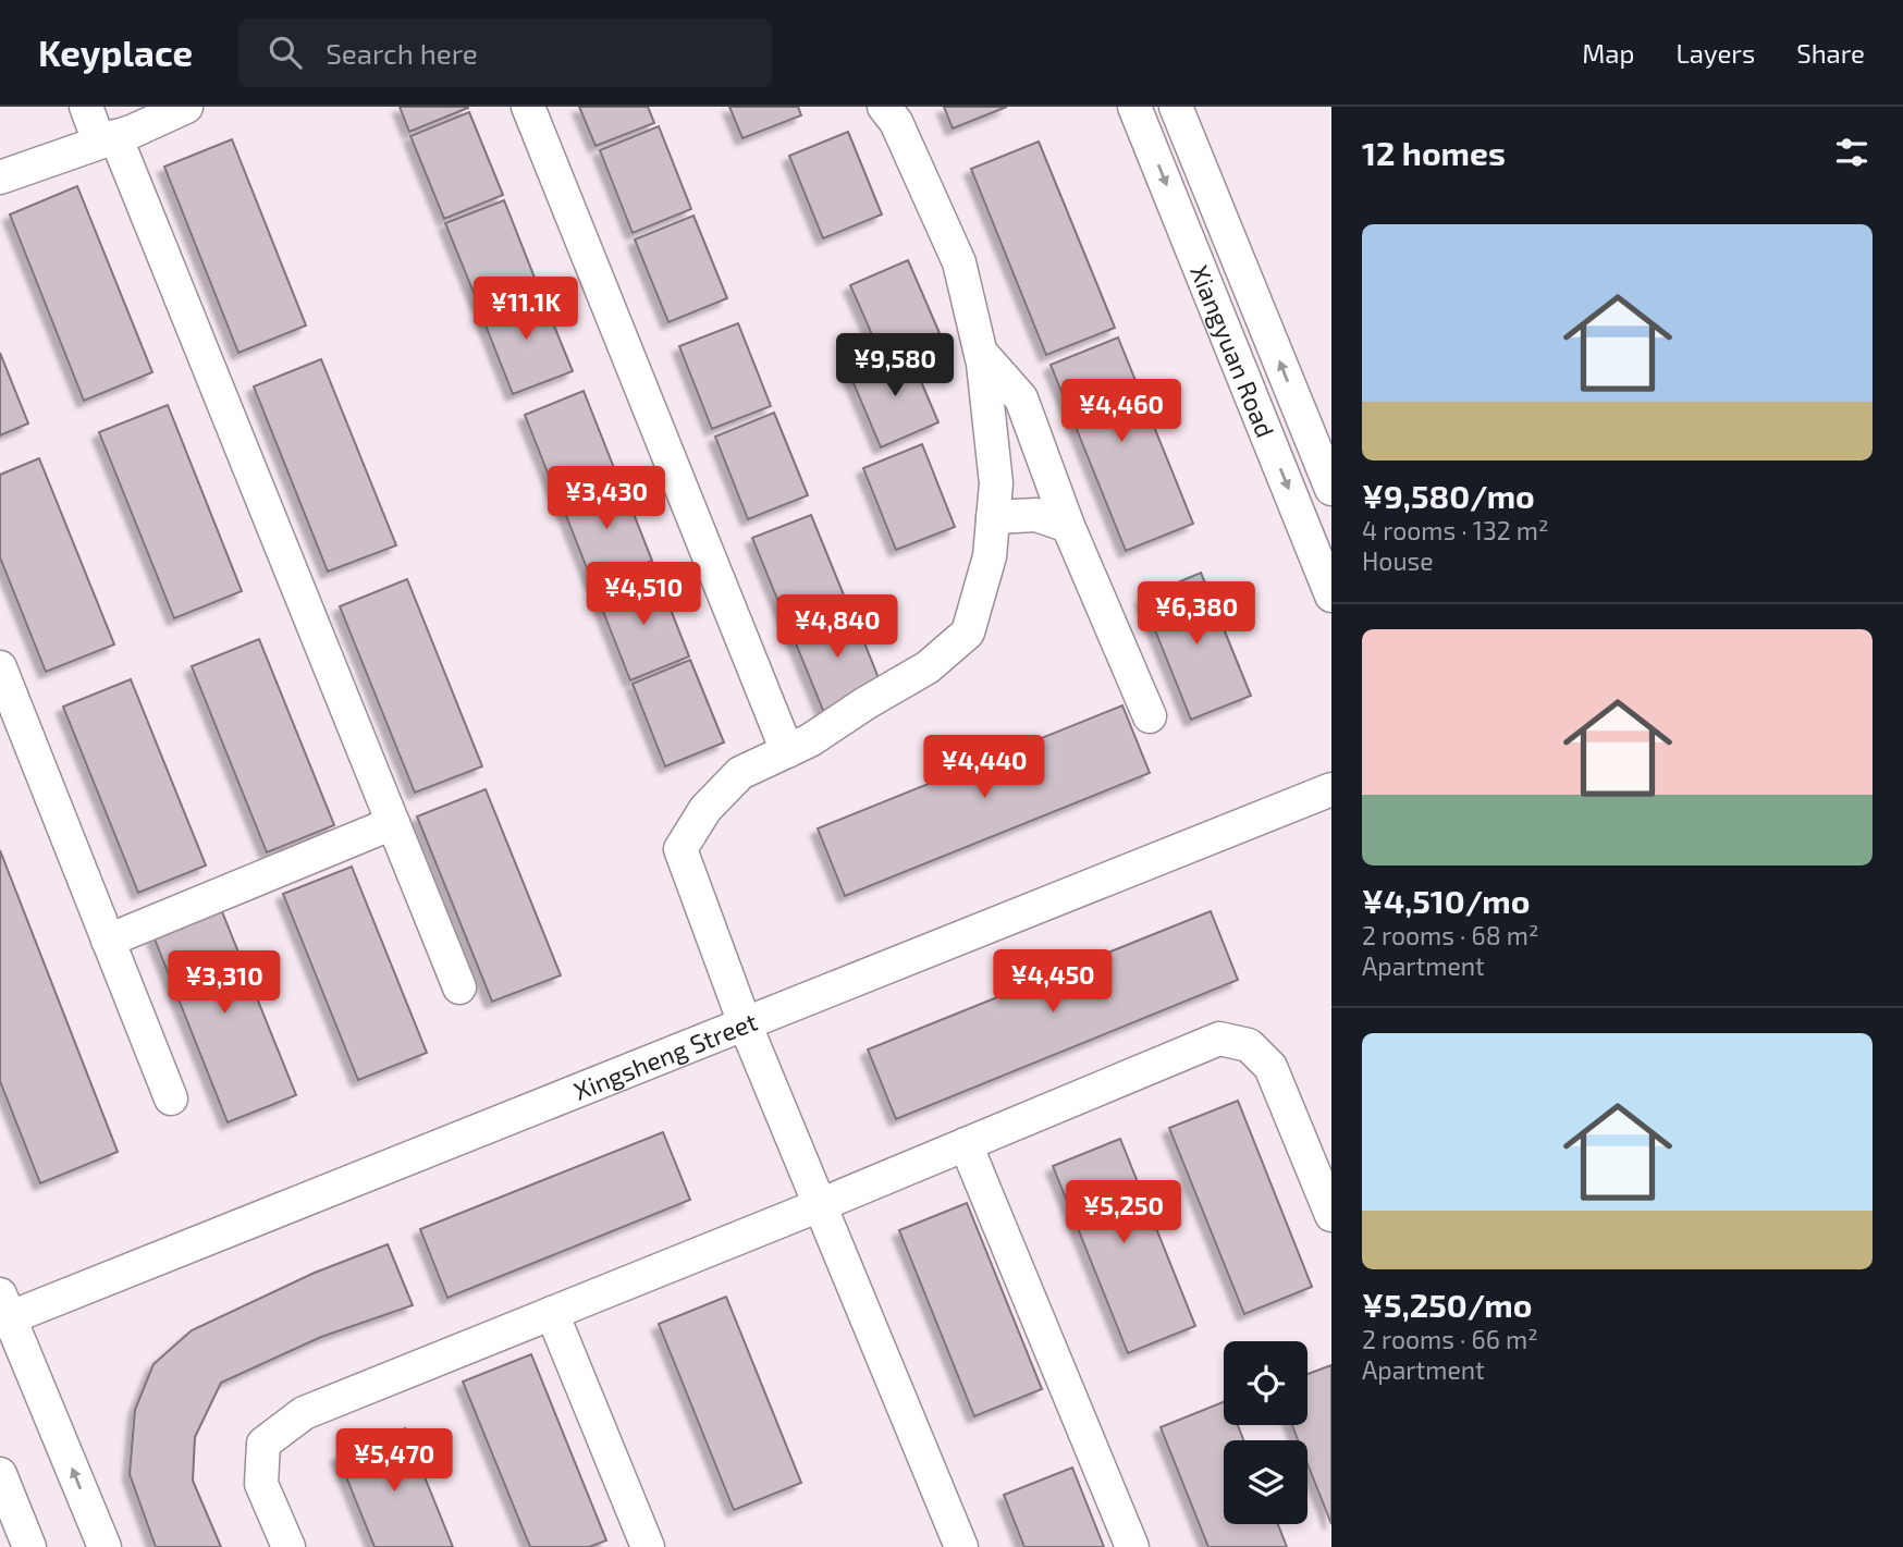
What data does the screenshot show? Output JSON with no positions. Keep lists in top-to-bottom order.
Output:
{
  "streets": {
    "street": ["Xiangyuan Road", "Xingsheng Street"]
  },
  "page": {
    "header": "Keyplace",
    "search": "Search here",
    "nav": ["Map", "Layers", "Share"],
    "heading": "12 homes",
    "list": [
      {
        "name": "¥9,580/mo",
        "note": "4 rooms · 132 m² · House"
      },
      {
        "name": "¥4,510/mo",
        "note": "2 rooms · 68 m² · Apartment"
      },
      {
        "name": "¥5,250/mo",
        "note": "2 rooms · 66 m² · Apartment"
      }
    ],
    "price": [
      "¥11.1K",
      "¥9,580",
      "¥4,460",
      "¥3,430",
      "¥4,510",
      "¥6,380",
      "¥4,840",
      "¥4,440",
      "¥4,450",
      "¥3,310",
      "¥5,250",
      "¥5,470"
    ]
  }
}
